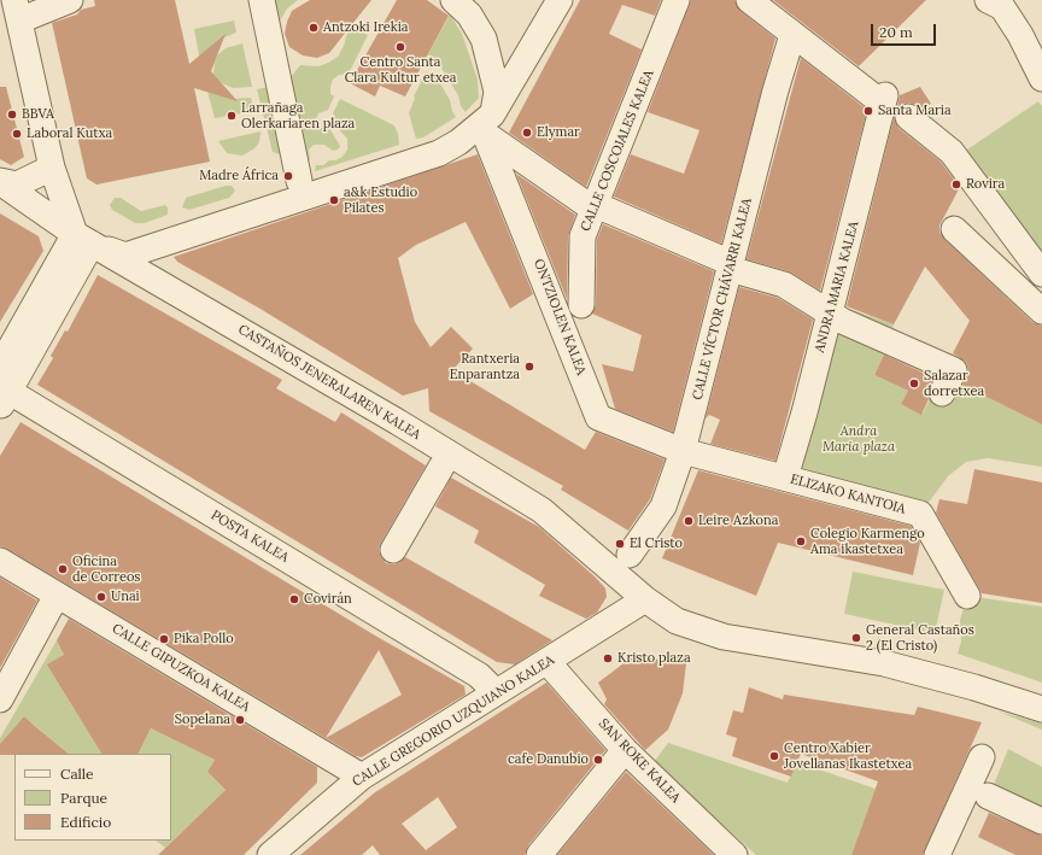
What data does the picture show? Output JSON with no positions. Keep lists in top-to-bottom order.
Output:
{
  "streets": {
    "street": [
      "CALLE COSCOJALES KALEA",
      "ANDRA MARIA KALEA",
      "CALLE VÍCTOR CHÁVARRI KALEA",
      "ONTZIOLEN KALEA",
      "CASTAÑOS JENERALAREN KALEA",
      "ELIZAKO KANTOIA",
      "POSTA KALEA",
      "CALLE GIPUZKOA KALEA",
      "CALLE GREGORIO UZQUIANO KALEA",
      "SAN ROKE KALEA"
    ]
  },
  "crossings": [
    ["ANDRA MARIA KALEA", "CALLE VÍCTOR CHÁVARRI KALEA"],
    ["ANDRA MARIA KALEA", "ELIZAKO KANTOIA"],
    ["CALLE VÍCTOR CHÁVARRI KALEA", "ONTZIOLEN KALEA"],
    ["CALLE VÍCTOR CHÁVARRI KALEA", "ELIZAKO KANTOIA"],
    ["ONTZIOLEN KALEA", "ELIZAKO KANTOIA"],
    ["CASTAÑOS JENERALAREN KALEA", "CALLE GREGORIO UZQUIANO KALEA"],
    ["POSTA KALEA", "CALLE GREGORIO UZQUIANO KALEA"],
    ["CALLE GIPUZKOA KALEA", "CALLE GREGORIO UZQUIANO KALEA"],
    ["CALLE GREGORIO UZQUIANO KALEA", "SAN ROKE KALEA"]
  ],
  "parks": ["Andra Maria plaza"],
  "places": [
    "Antzoki Irekia",
    "Centro Santa Clara Kultur etxea",
    "Santa Maria",
    "BBVA",
    "Larrañaga Olerkariaren plaza",
    "Elymar",
    "Laboral Kutxa",
    "Madre África",
    "Rovira",
    "a&k Estudio Pilates",
    "Rantxeria Enparantza",
    "Salazar dorretxea",
    "Leire Azkona",
    "Colegio Karmengo Ama ikastetxea",
    "El Cristo",
    "Oficina de Correos",
    "Unai",
    "Covirán",
    "General Castaños 2 (El Cristo)",
    "Pika Pollo",
    "Kristo plaza",
    "Sopelana",
    "Centro Xabier Jovellanas Ikastetxea",
    "cafe Danubio"
  ],
  "legend": ["Calle", "Parque", "Edificio"],
  "scale_bar": "20 m"
}
